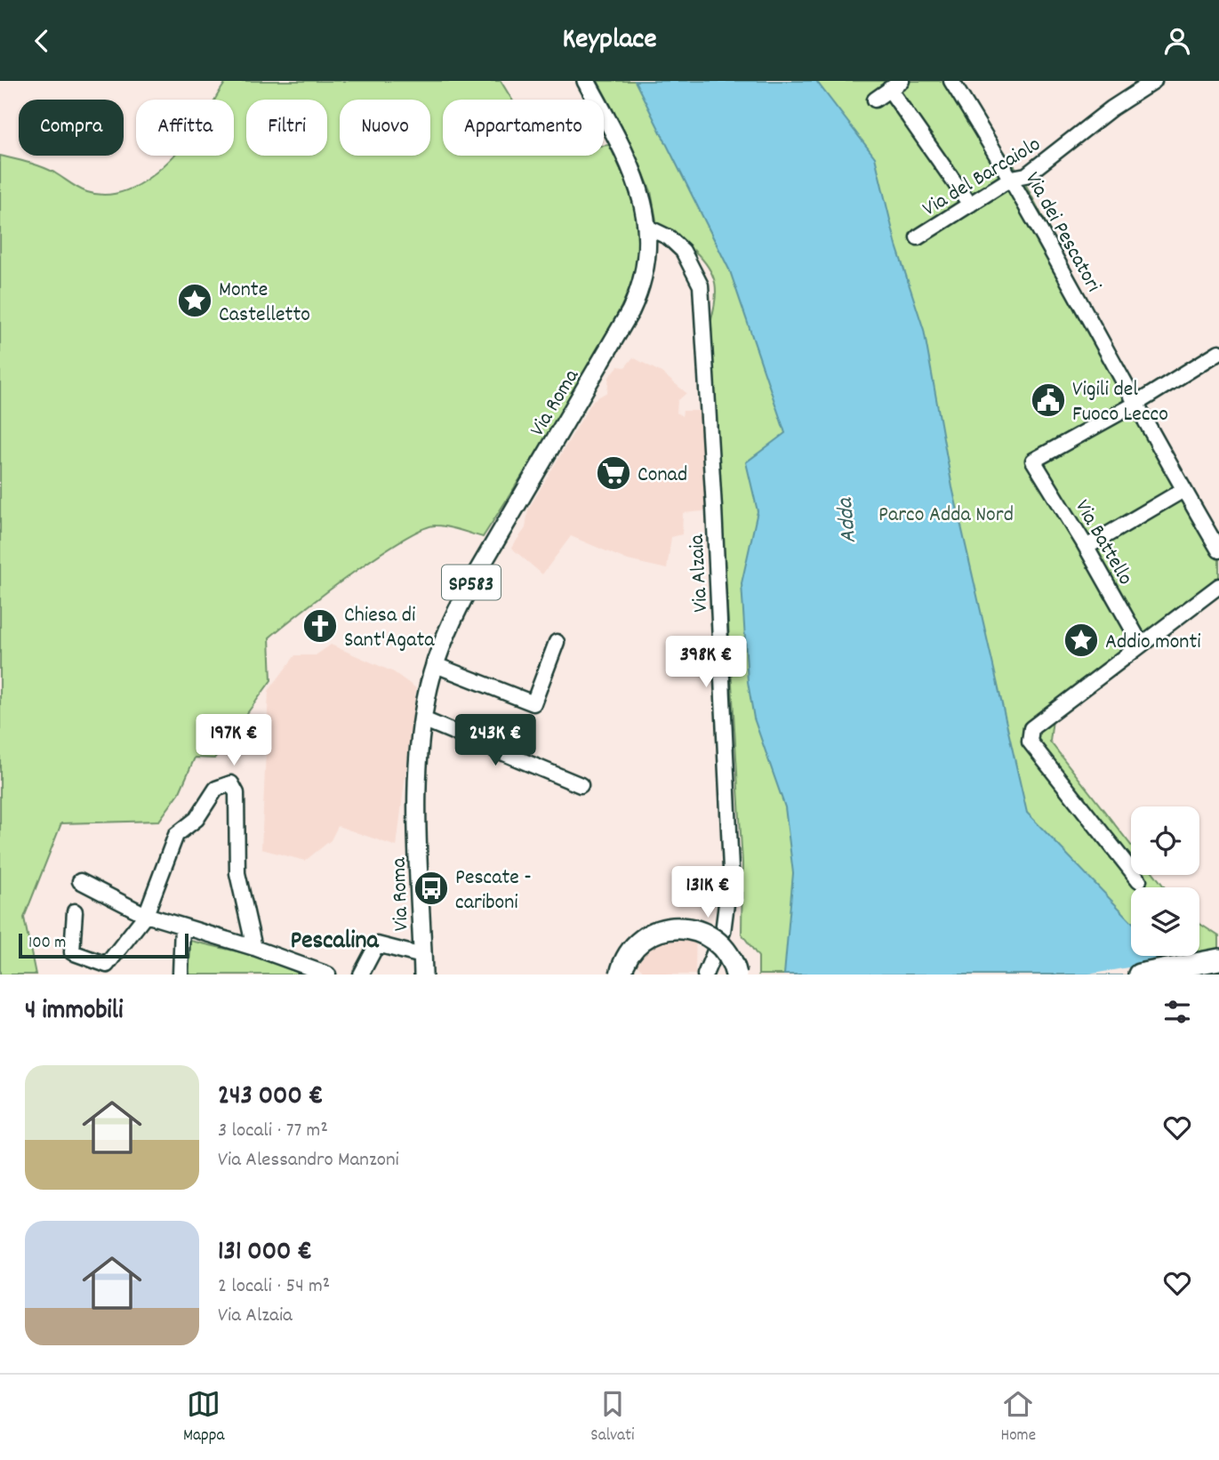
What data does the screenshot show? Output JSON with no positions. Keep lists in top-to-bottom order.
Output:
{
  "streets": {
    "main road": ["Via Roma", "SP583"],
    "street": [
      "Via del Barcaiolo",
      "Via dei Pescatori",
      "Via Battello",
      "Via Alzaia"
    ]
  },
  "crossings": [
    ["Via del Barcaiolo", "Via dei Pescatori"],
    ["Via dei Pescatori", "Via Battello"],
    ["Via Roma", "Via Alzaia"]
  ],
  "districts": ["Pescalina"],
  "water": ["Adda"],
  "parks": ["Parco Adda Nord"],
  "places": {
    "place": ["Monte Castelletto", "Addio monti"],
    "public building": ["Vigili del Fuoco Lecco"],
    "supermarket": ["Conad"],
    "church": ["Chiesa di Sant'Agata"],
    "bus stop": ["Pescate - cariboni"]
  },
  "scale_bar": "100 m",
  "page": {
    "header": "Keyplace",
    "chip": [
      "Compra",
      "Affitta",
      "Filtri",
      "Nuovo",
      "Appartamento"
    ],
    "price": [
      "398K €",
      "197K €",
      "243K €",
      "131K €"
    ],
    "scale": "100 m",
    "heading": "4 immobili",
    "list": [
      {
        "name": "243 000 €",
        "note": "3 locali · 77 m² · Via Alessandro Manzoni"
      },
      {
        "name": "131 000 €",
        "note": "2 locali · 54 m² · Via Alzaia"
      }
    ],
    "tabs": ["Mappa", "Salvati", "Home"]
  }
}
